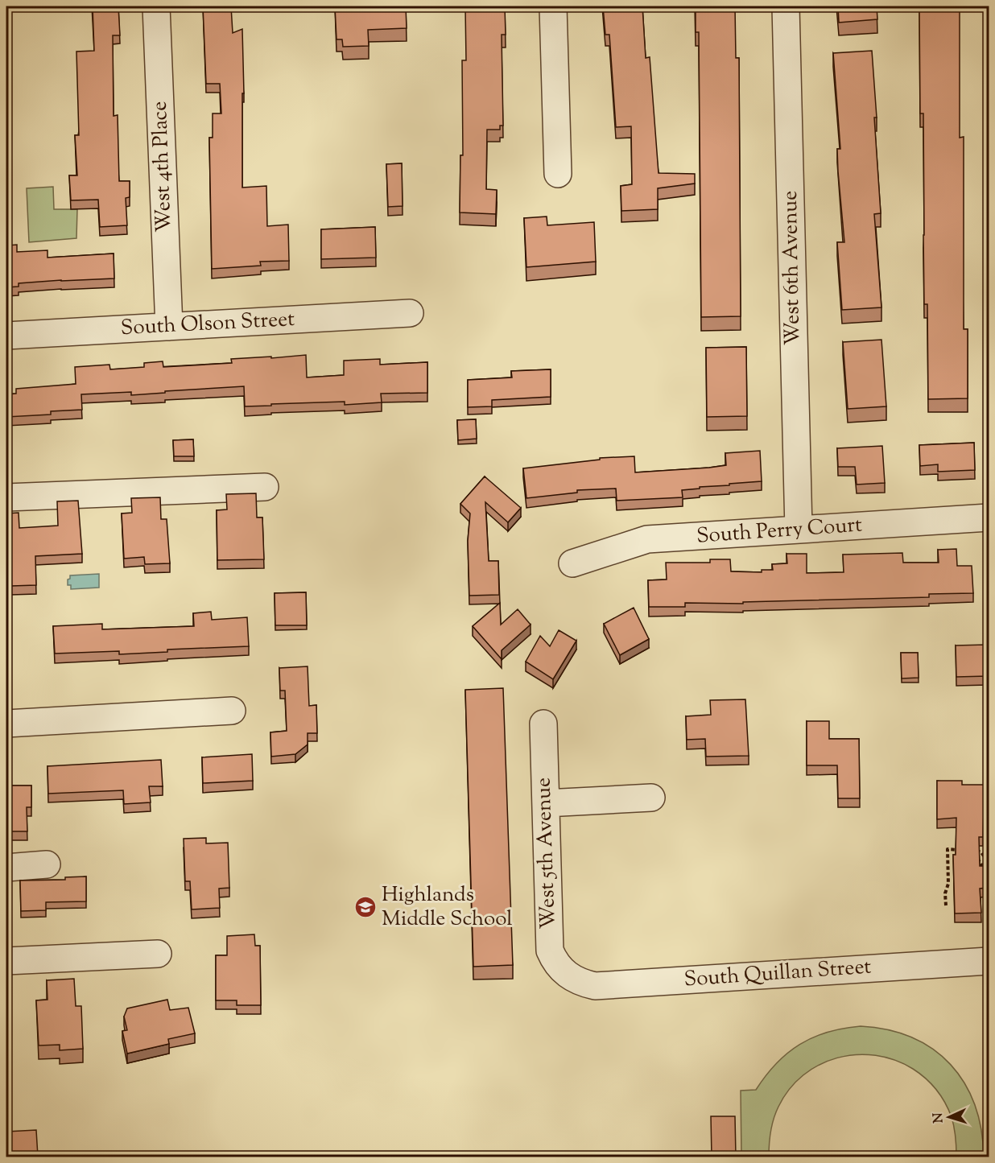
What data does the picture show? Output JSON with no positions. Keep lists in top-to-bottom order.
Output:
{
  "streets": {
    "street": [
      "West 4th Place",
      "West 6th Avenue",
      "South Olson Street",
      "South Perry Court",
      "West 5th Avenue",
      "South Quillan Street"
    ]
  },
  "crossings": [
    ["West 4th Place", "South Olson Street"],
    ["West 6th Avenue", "South Perry Court"],
    ["West 5th Avenue", "South Quillan Street"]
  ],
  "places": {
    "school or university": ["Highlands Middle School"]
  },
  "north": "left"
}
